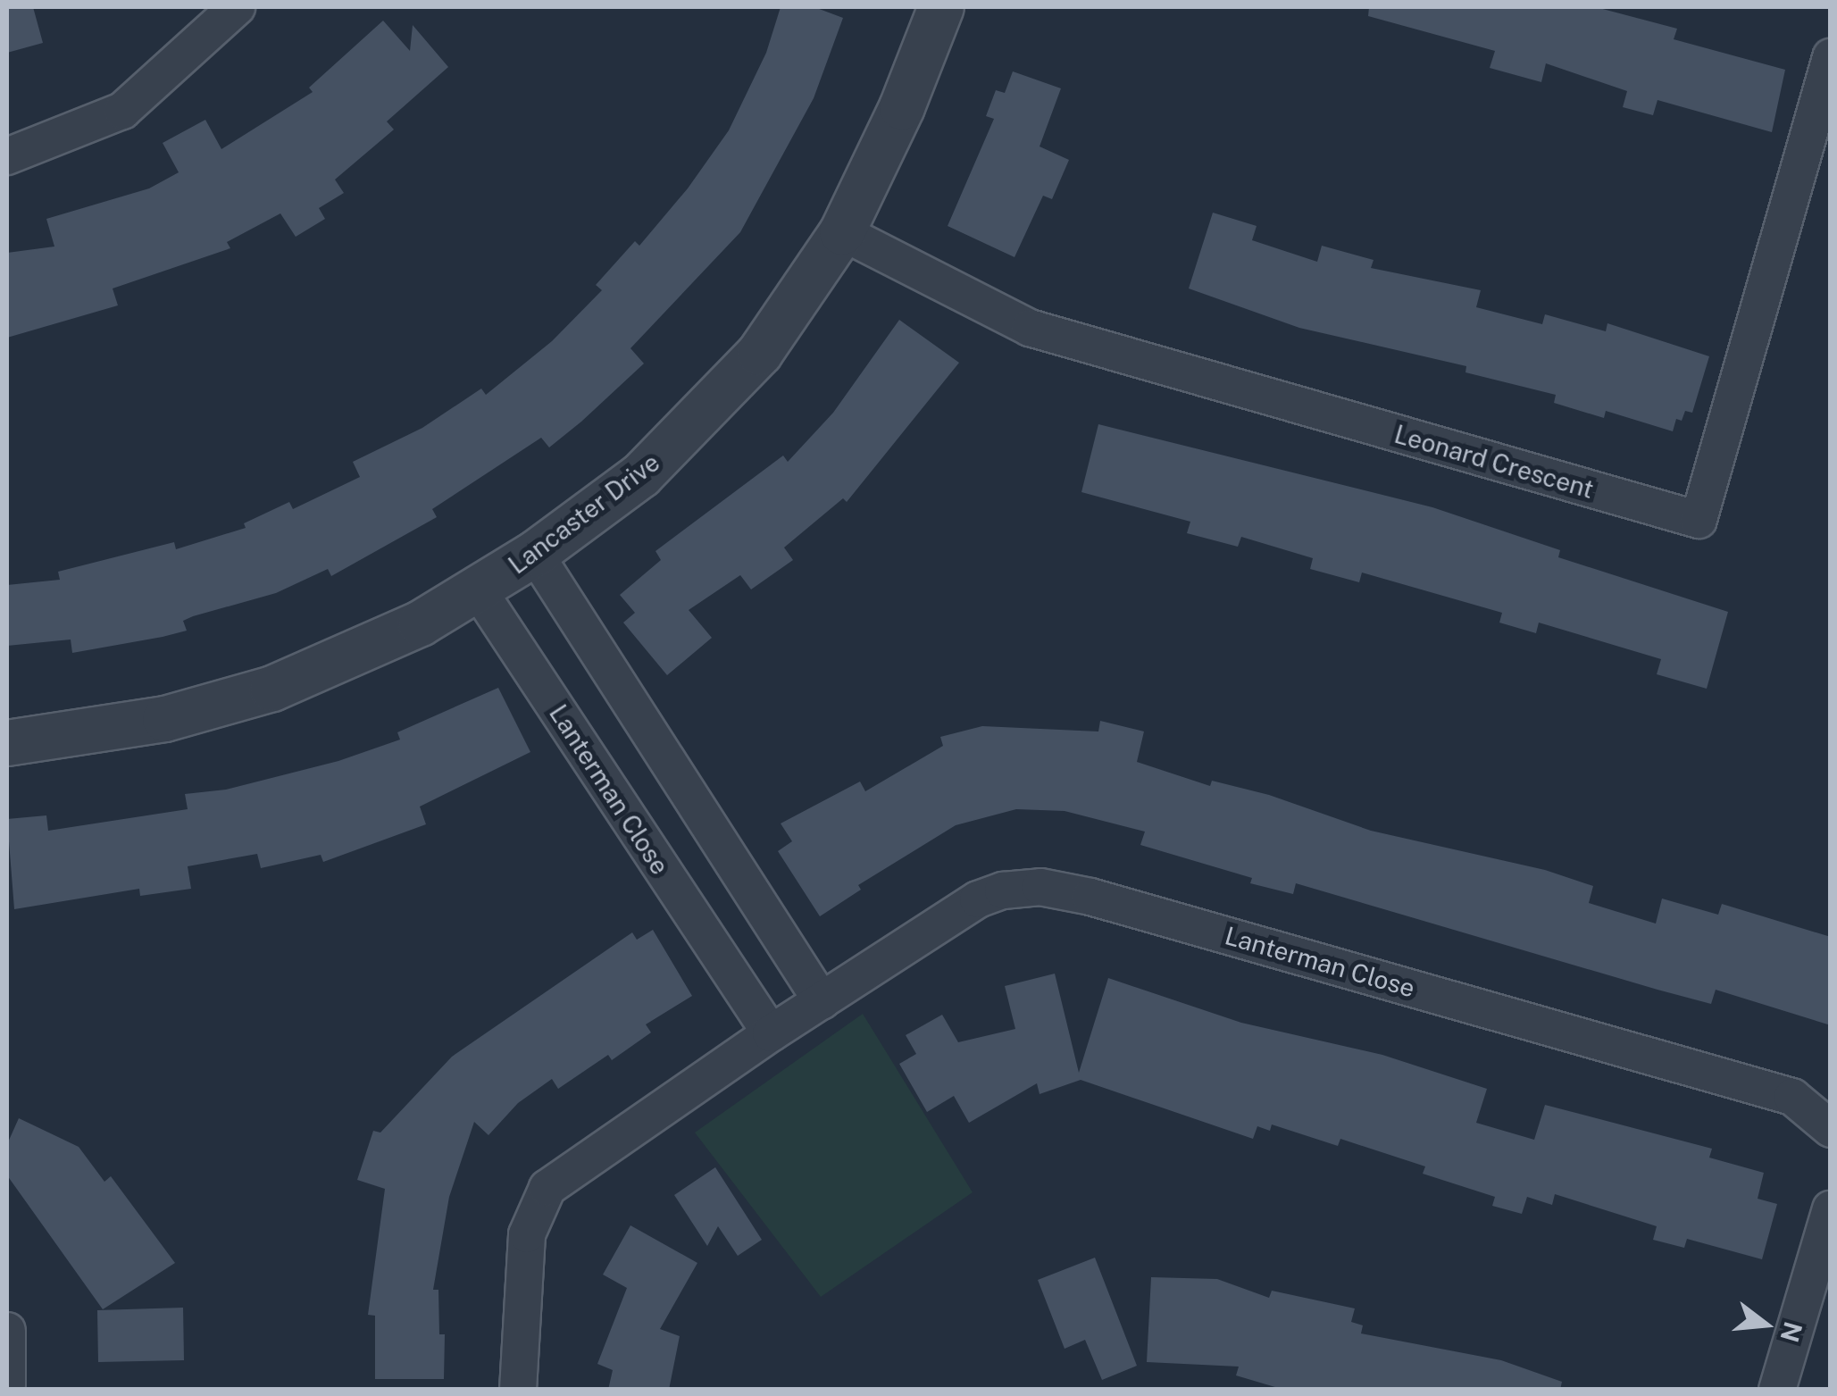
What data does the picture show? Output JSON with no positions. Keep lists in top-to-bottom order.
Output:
{
  "streets": {
    "street": ["Leonard Crescent", "Lancaster Drive", "Lanterman Close"]
  },
  "crossings": [
    ["Leonard Crescent", "Lancaster Drive"],
    ["Lancaster Drive", "Lanterman Close"]
  ],
  "north": "right"
}
